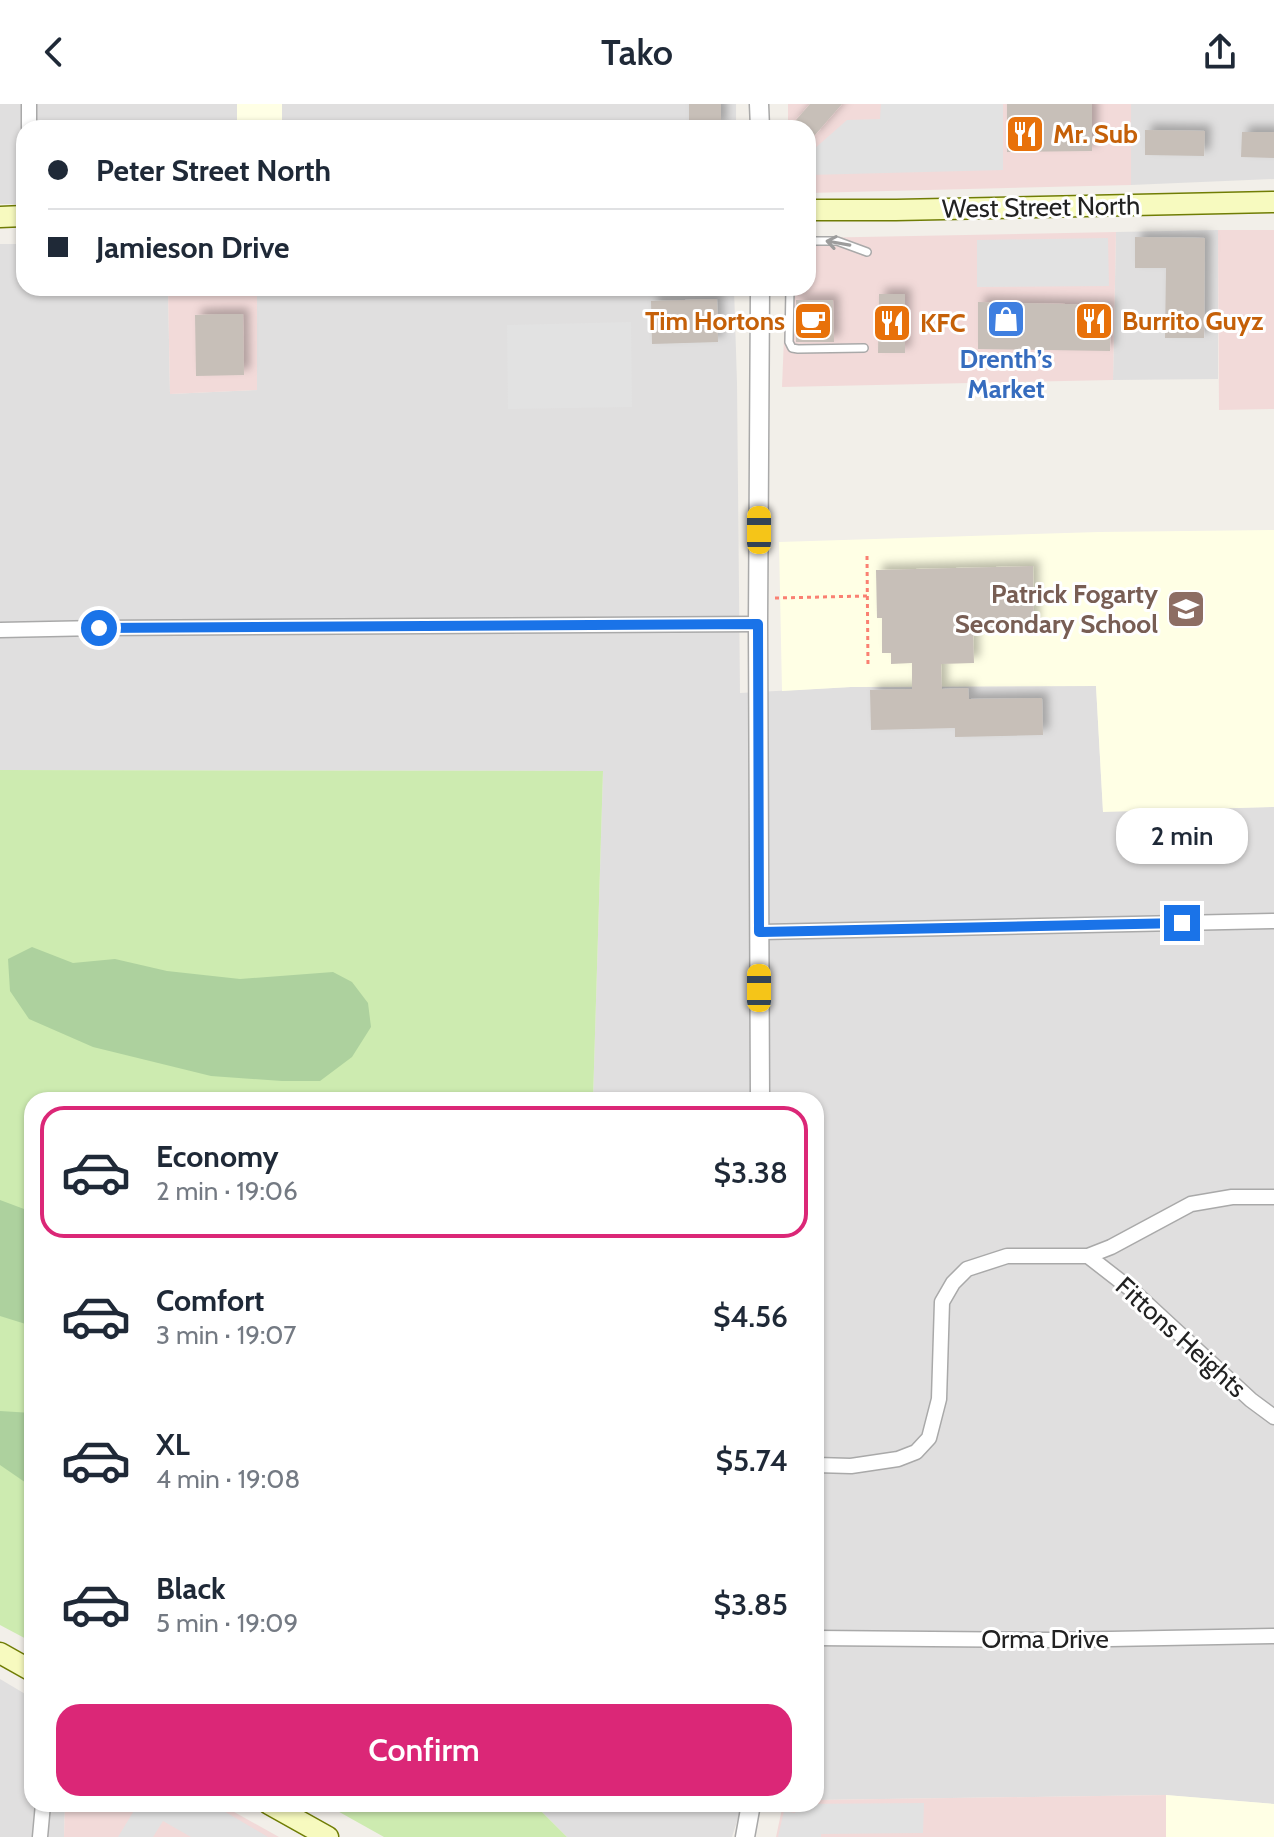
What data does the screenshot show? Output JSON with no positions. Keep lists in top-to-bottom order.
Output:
{
  "streets": {
    "main road": ["West Street North"],
    "street": ["Fittons Heights", "Orma Drive"]
  },
  "places": {
    "restaurant": ["Mr. Sub", "Burrito Guyz", "KFC"],
    "shop": ["Drenth’s Market"],
    "cafe": ["Tim Hortons"],
    "school or university": ["Patrick Fogarty Secondary School"]
  },
  "page": {
    "header": "Tako",
    "banner": ["Peter Street North", "Jamieson Drive"],
    "bubble": "2 min",
    "list": [
      {
        "name": "Economy",
        "note": "2 min · 19:06",
        "value": "$3.38"
      },
      {
        "name": "Comfort",
        "note": "3 min · 19:07",
        "value": "$4.56"
      },
      {
        "name": "XL",
        "note": "4 min · 19:08",
        "value": "$5.74"
      },
      {
        "name": "Black",
        "note": "5 min · 19:09",
        "value": "$3.85"
      }
    ],
    "buttons": "Confirm"
  }
}
